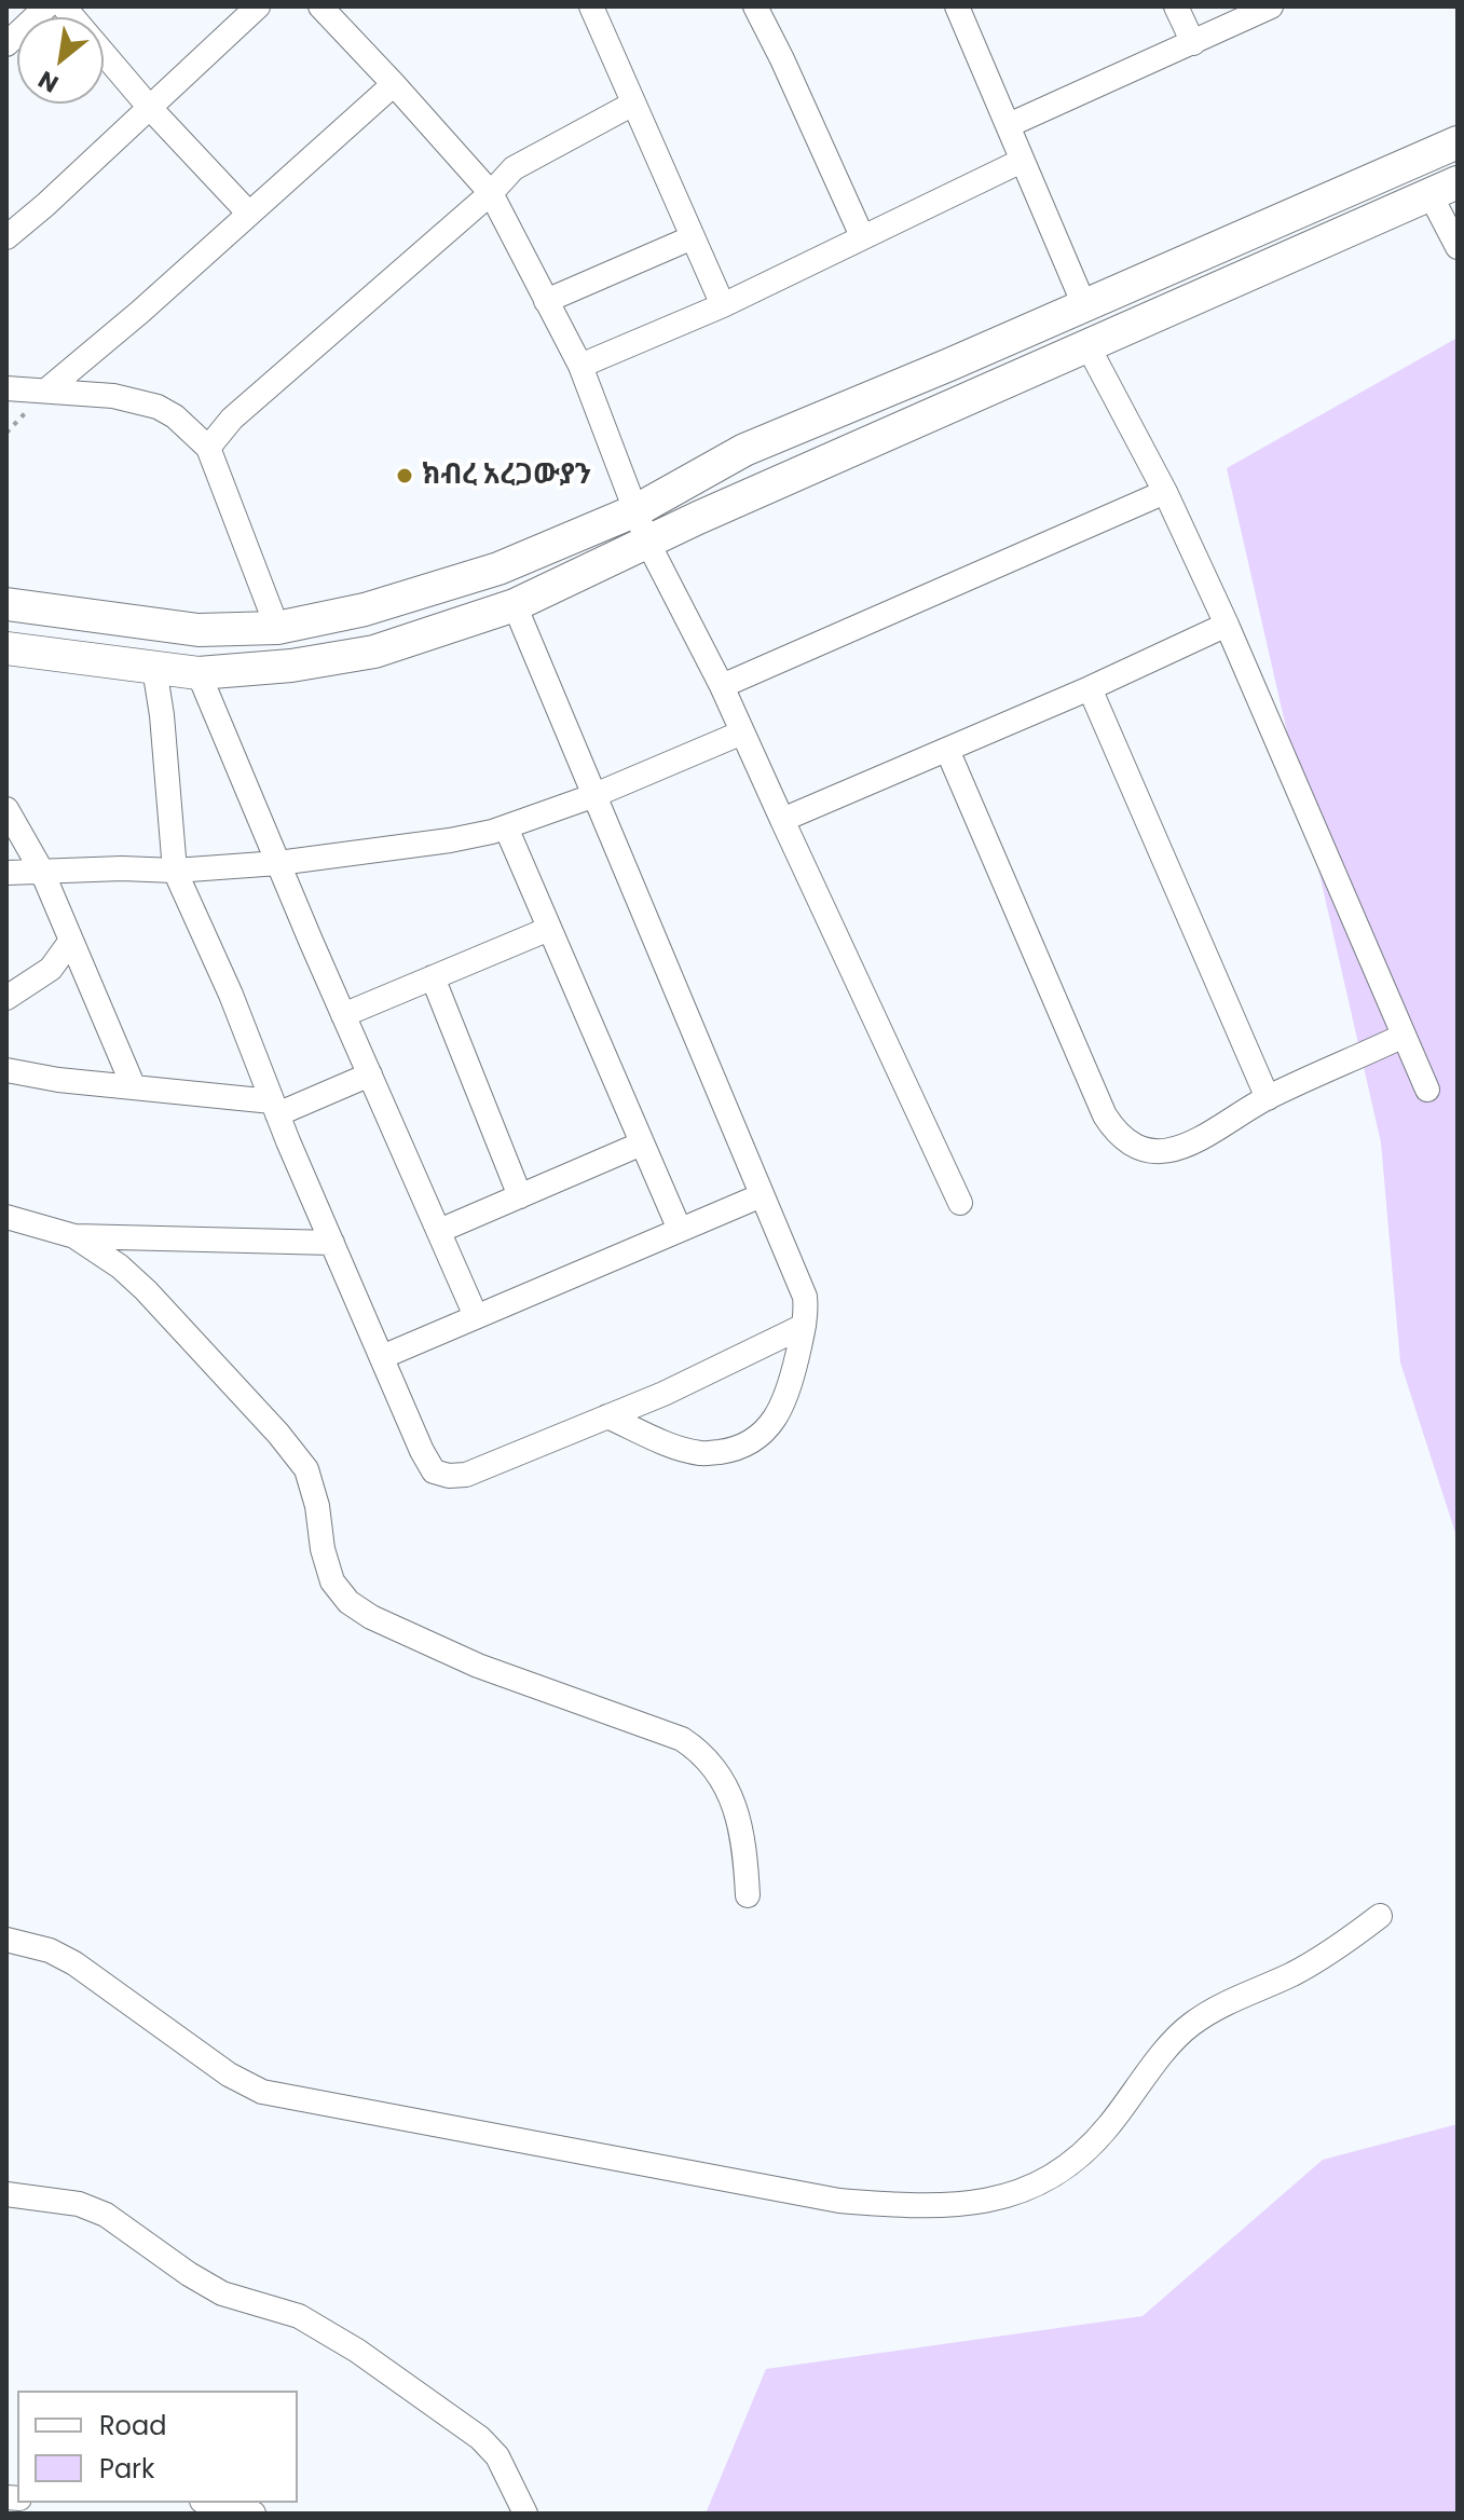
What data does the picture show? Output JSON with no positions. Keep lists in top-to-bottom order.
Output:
{
  "places": ["ክብረ አረጋውያን"],
  "legend": ["Road", "Park"],
  "north": "bottom left"
}
